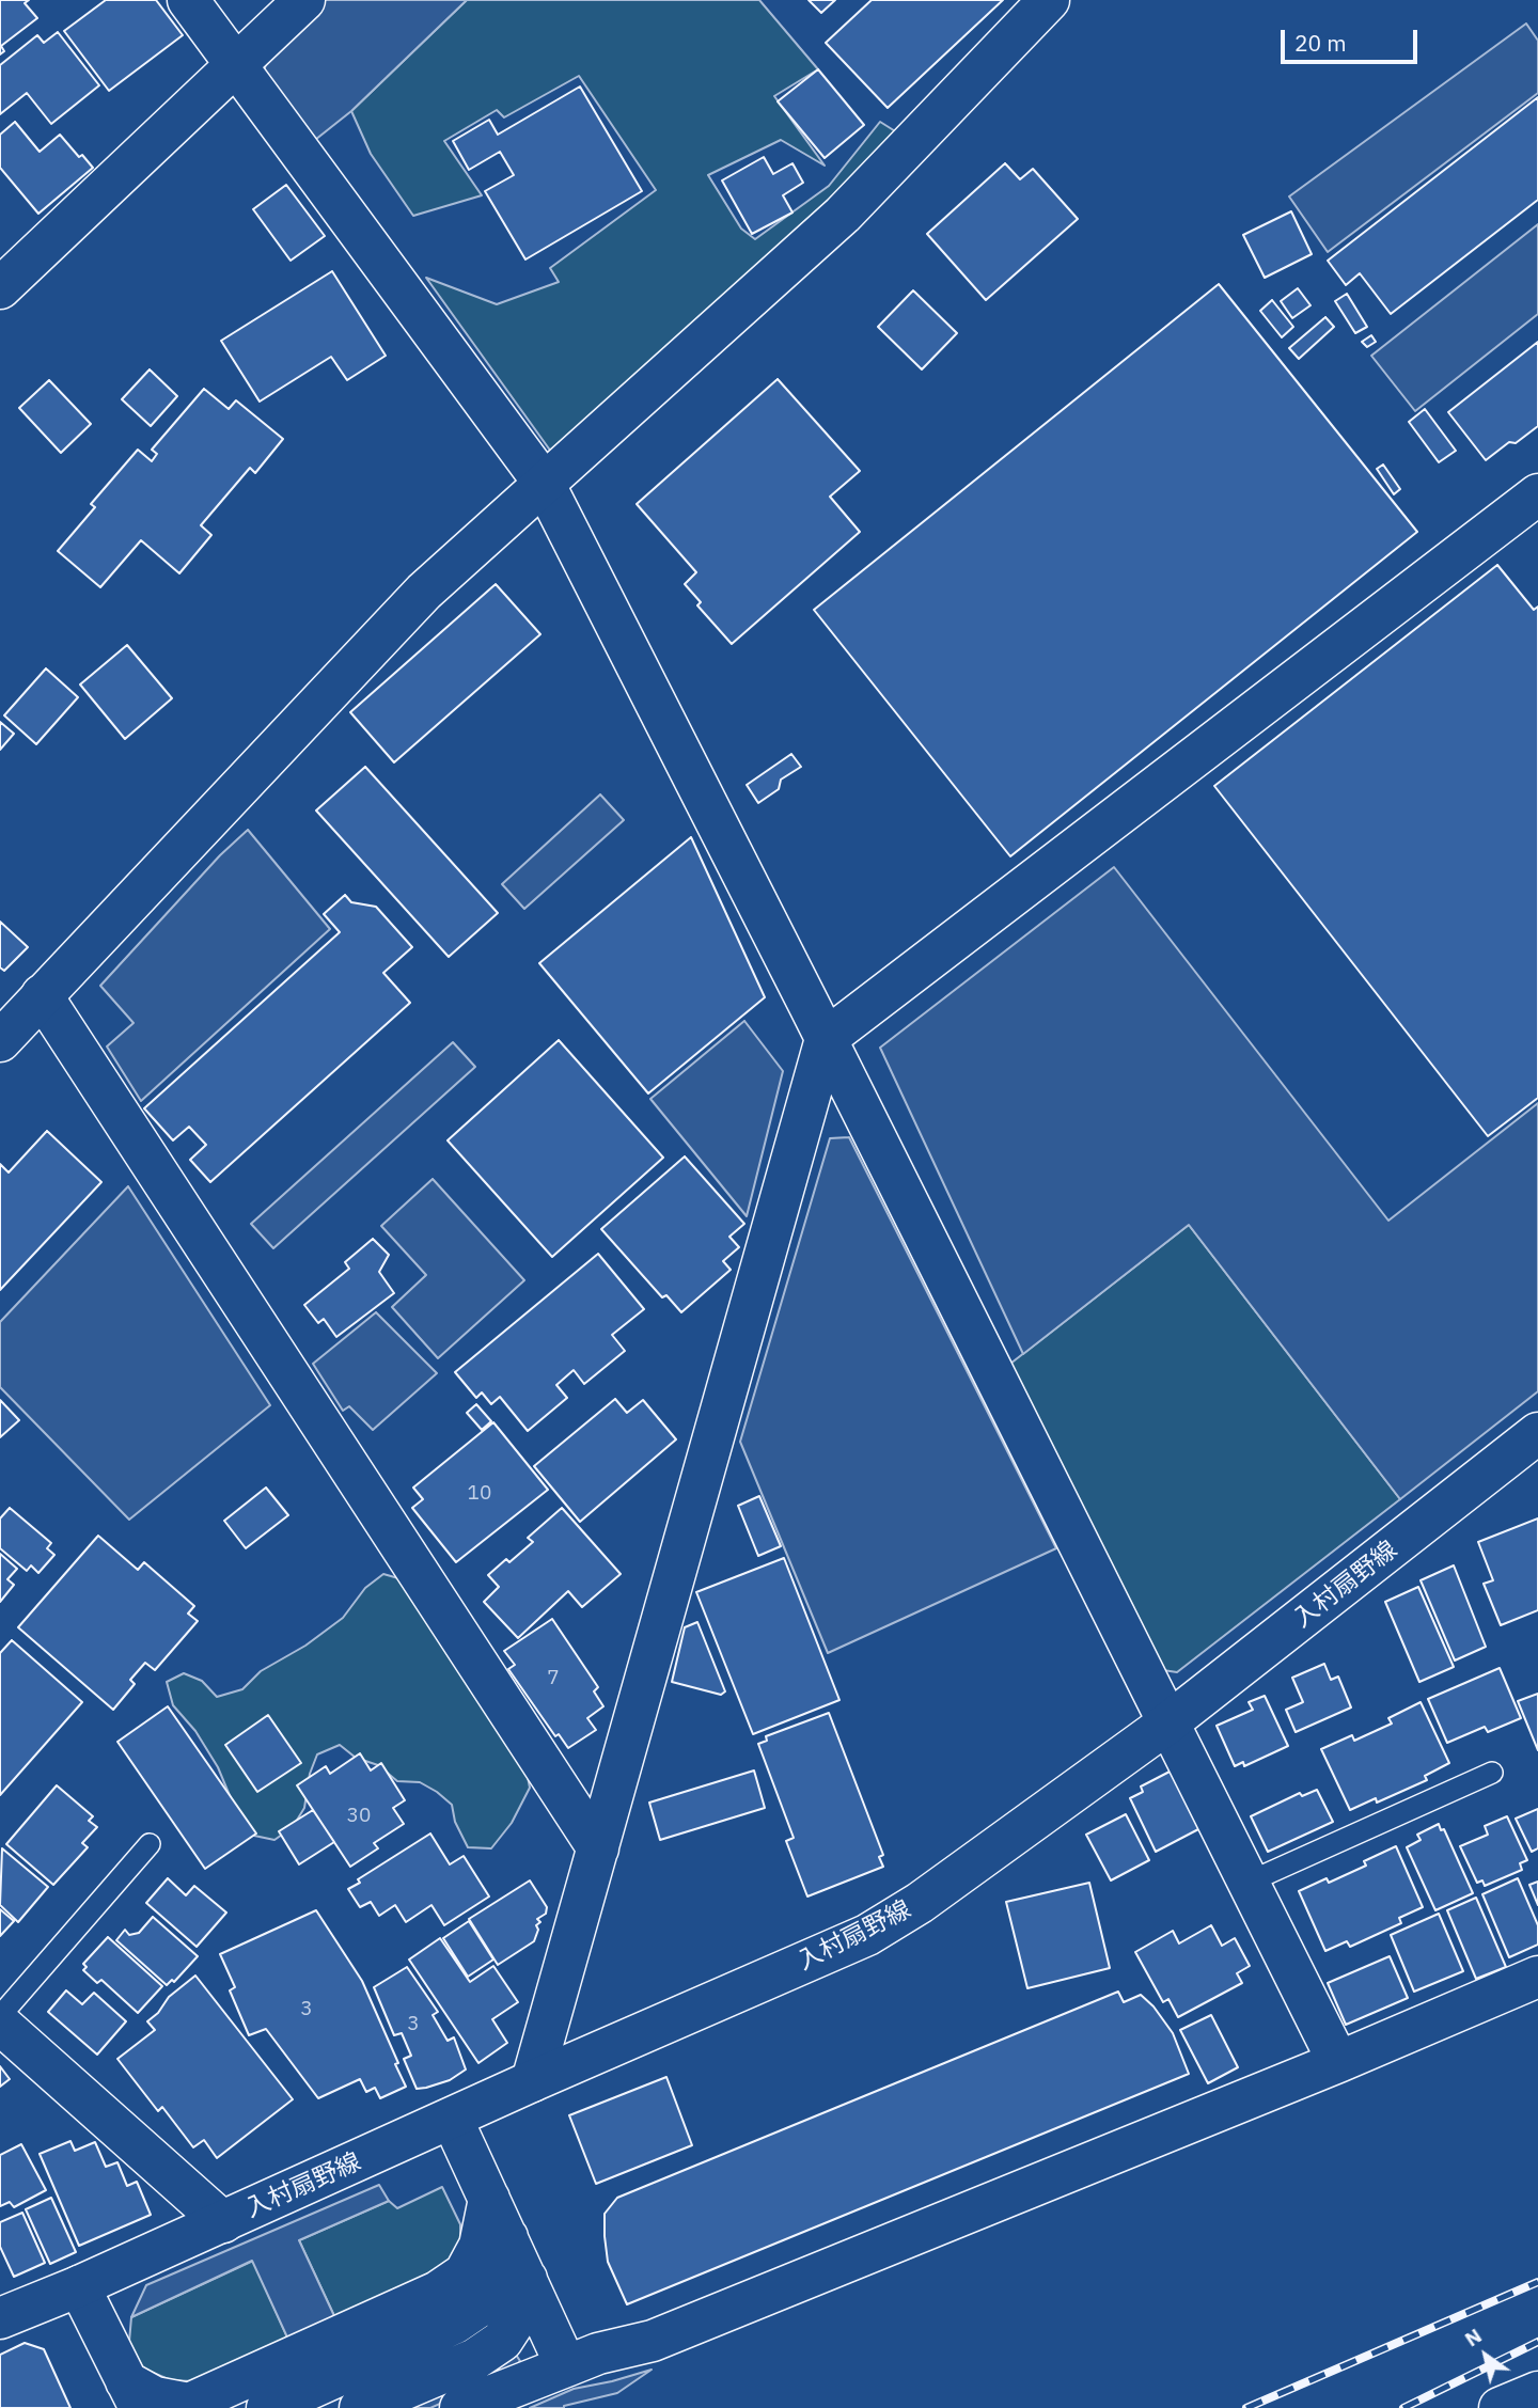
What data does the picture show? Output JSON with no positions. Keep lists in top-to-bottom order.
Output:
{
  "streets": {
    "street": ["入村扇野線"]
  },
  "house_numbers": [
    "10",
    "7",
    "30",
    "3",
    "3"
  ],
  "scale_bar": "20 m",
  "north": "top left"
}
